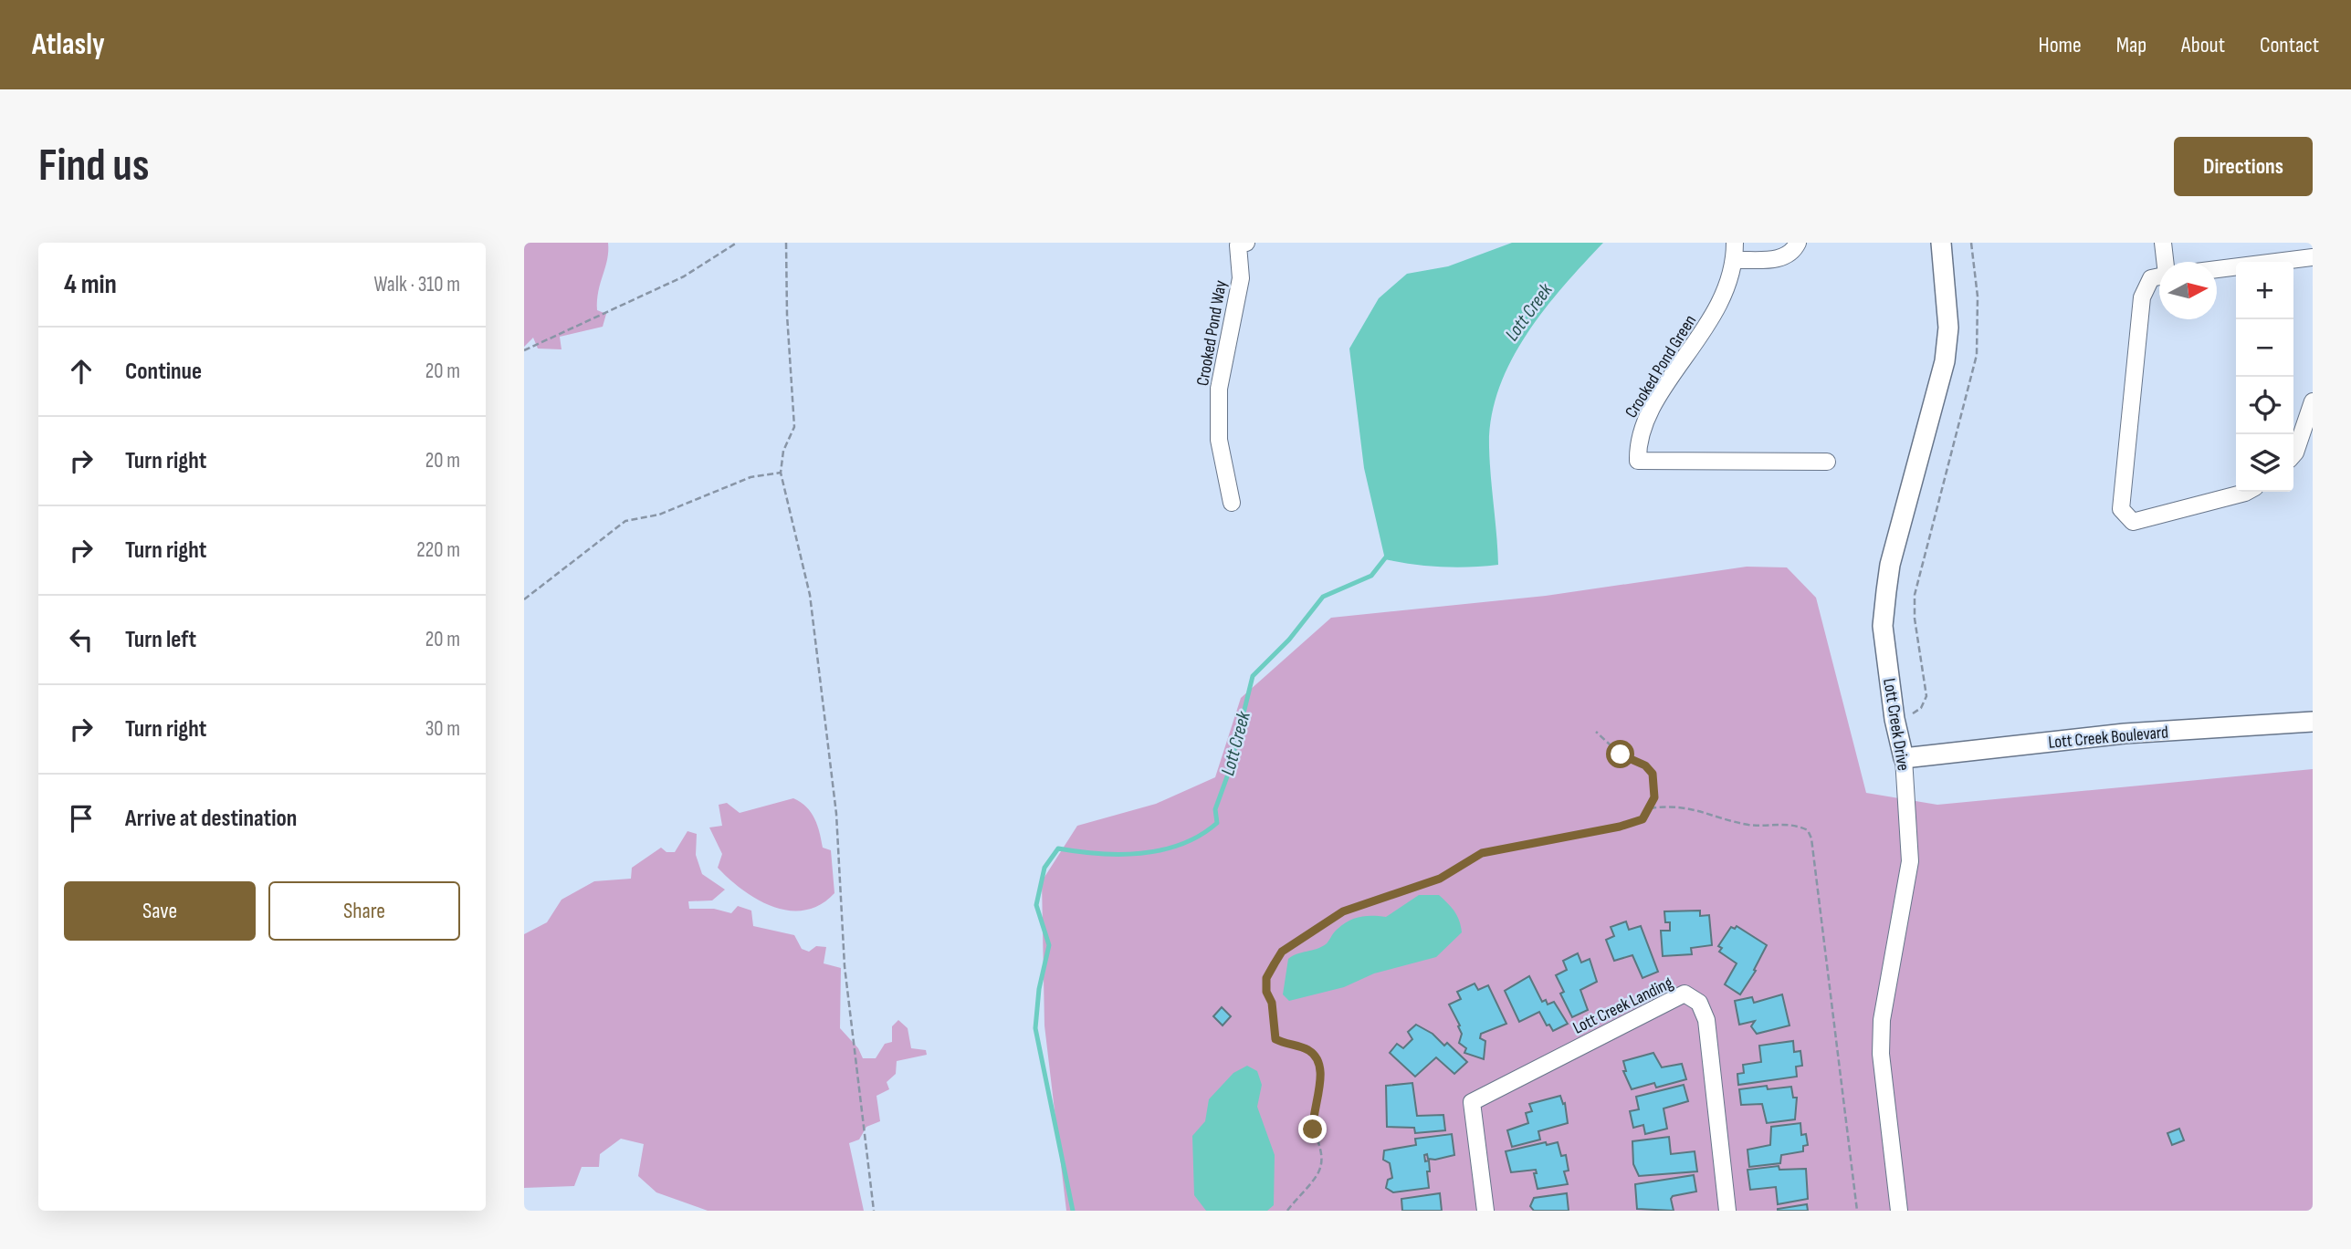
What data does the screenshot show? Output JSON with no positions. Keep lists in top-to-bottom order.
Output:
{
  "streets": {
    "street": [
      "Crooked Pond Way",
      "Crooked Pond Green",
      "Lott Creek Drive",
      "Lott Creek Boulevard",
      "Lott Creek Landing"
    ]
  },
  "crossings": [
    ["Lott Creek Drive", "Lott Creek Boulevard"]
  ],
  "water": ["Lott Creek"],
  "north": "right",
  "page": {
    "header": "Atlasly",
    "nav": [
      "Home",
      "Map",
      "About",
      "Contact"
    ],
    "buttons": [
      "Directions",
      ["Save", "Share"]
    ],
    "title": "Find us",
    "heading": ["4 min", "Walk · 310 m"],
    "map_buttons": ["+", "−"],
    "list": [
      ["Continue", "20 m"],
      ["Turn right", "20 m"],
      ["Turn right", "220 m"],
      ["Turn left", "20 m"],
      ["Turn right", "30 m"],
      "Arrive at destination"
    ]
  }
}
